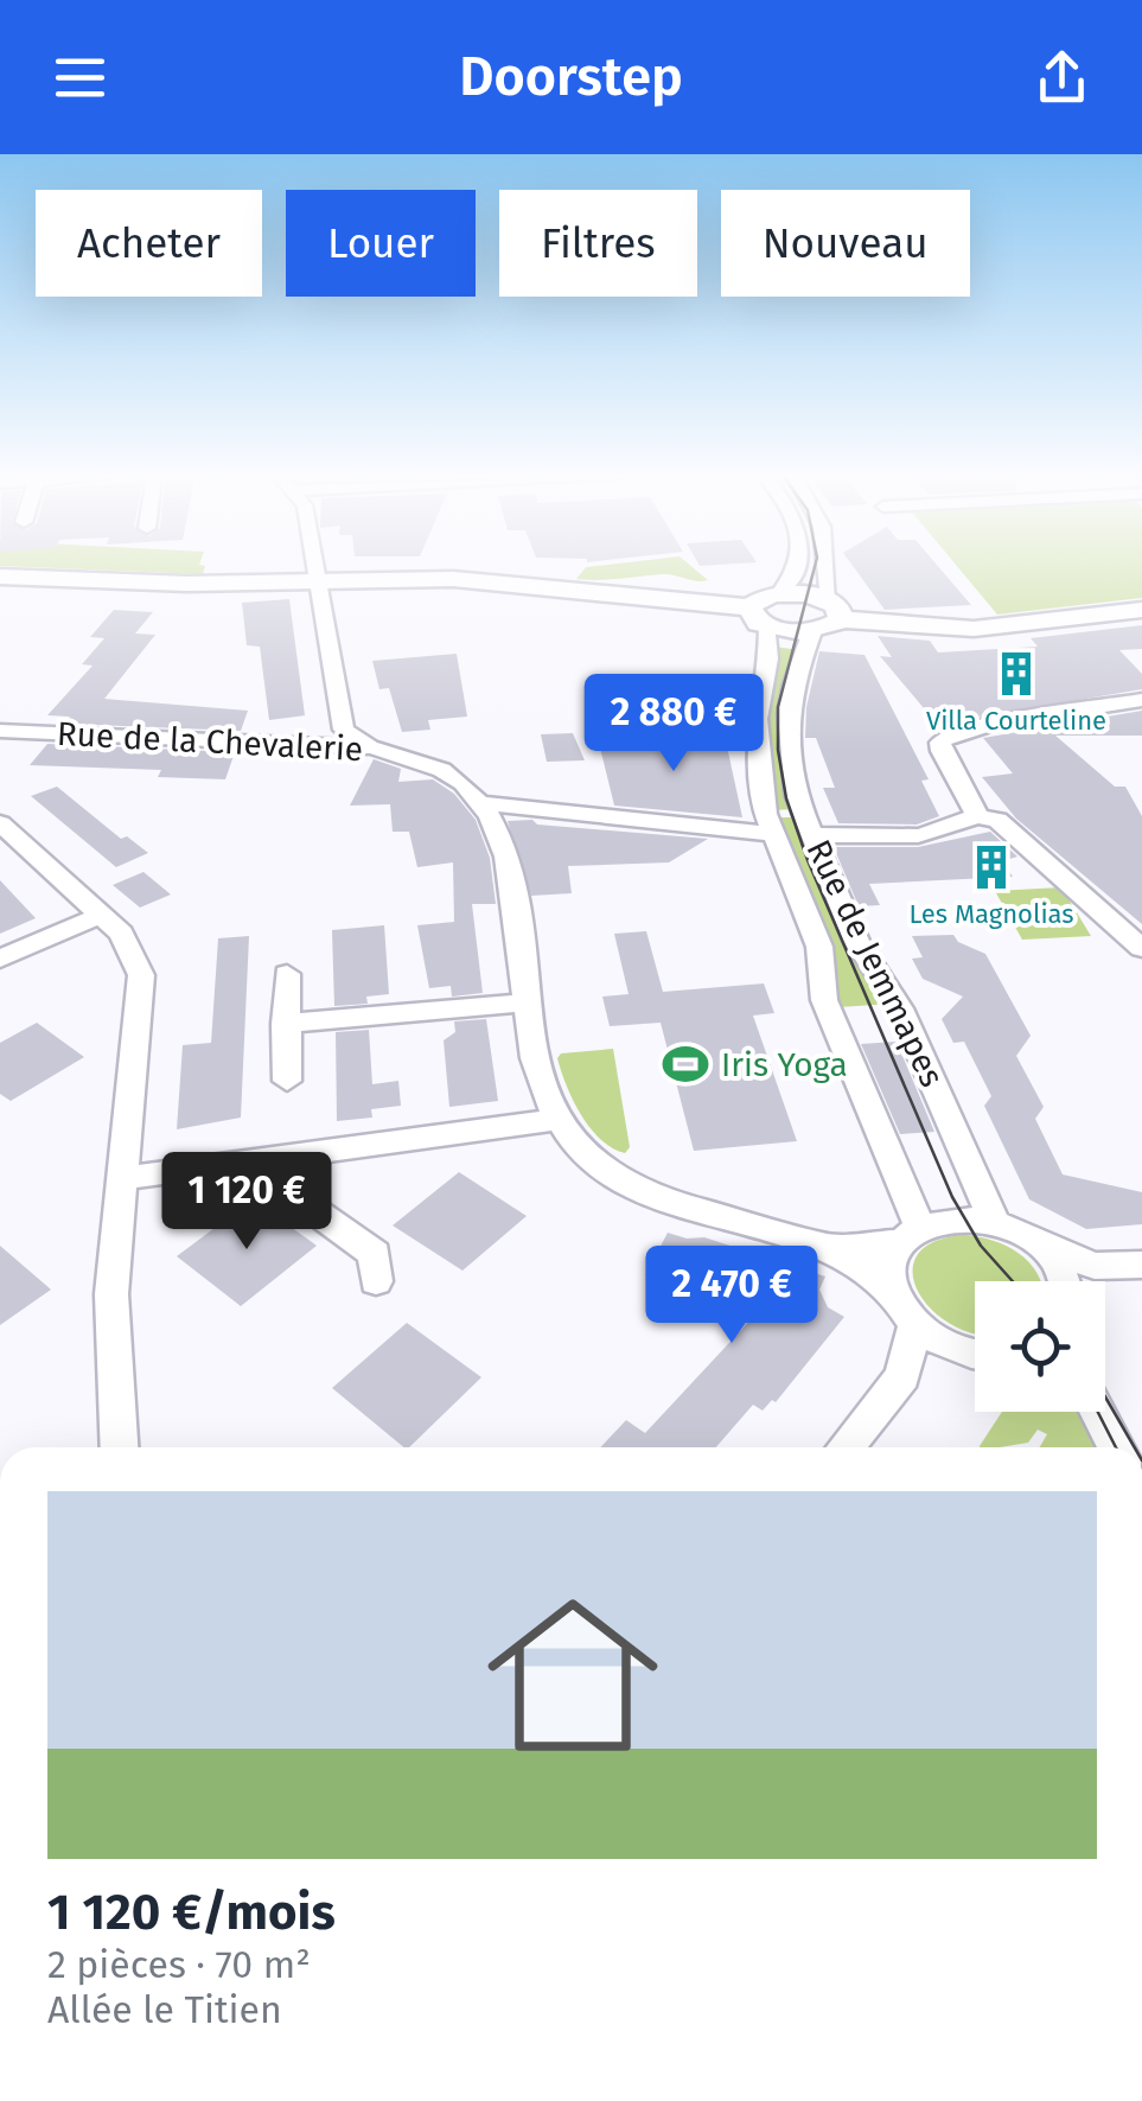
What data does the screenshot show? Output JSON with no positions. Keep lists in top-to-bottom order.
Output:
{
  "streets": {
    "street": ["Rue de la Chevalerie", "Rue de Jemmapes"]
  },
  "places": {
    "building": ["Villa Courteline", "Les Magnolias"],
    "sports": ["Iris Yoga"]
  },
  "page": {
    "header": "Doorstep",
    "chip": [
      "Acheter",
      "Louer",
      "Filtres",
      "Nouveau"
    ],
    "price": ["2 880 €", "1 120 €", "2 470 €"],
    "list": [
      {
        "name": "1 120 €/mois",
        "note": "2 pièces · 70 m² · Allée le Titien"
      }
    ]
  }
}
